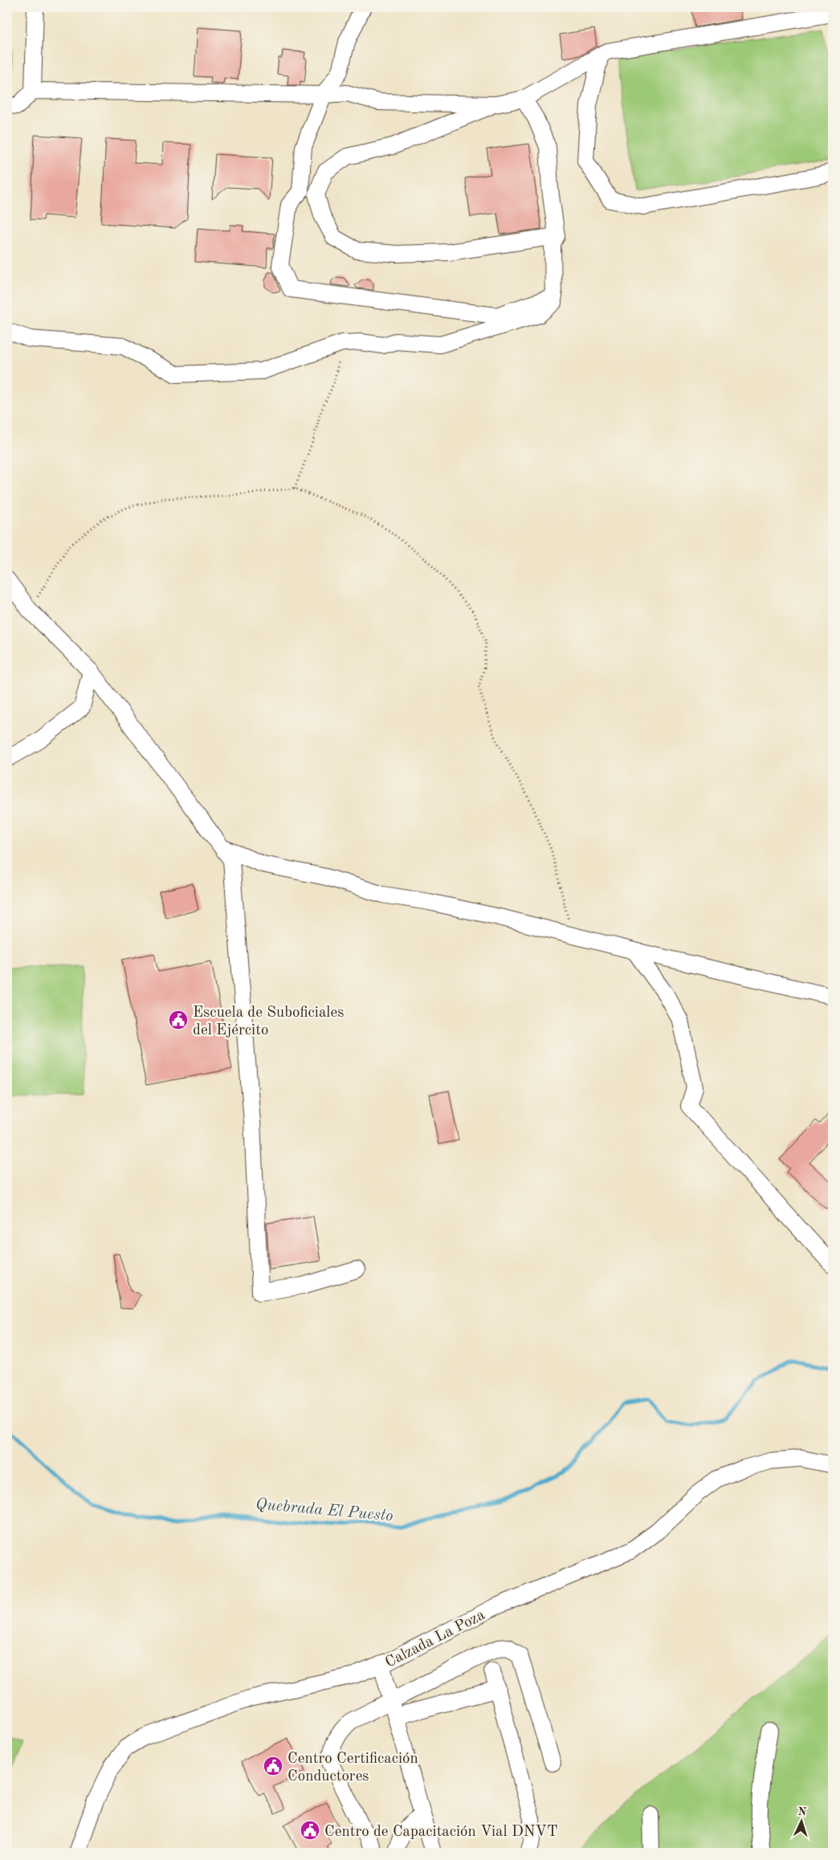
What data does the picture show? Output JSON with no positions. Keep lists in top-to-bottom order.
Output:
{
  "streets": {
    "street": ["Calzada La Poza"]
  },
  "water": ["Quebrada El Puesto"],
  "places": {
    "public building": ["Escuela de Suboficiales del Ejército", "Centro Certificación Conductores", "Centro de Capacitación Vial DNVT"]
  },
  "north": "top"
}
